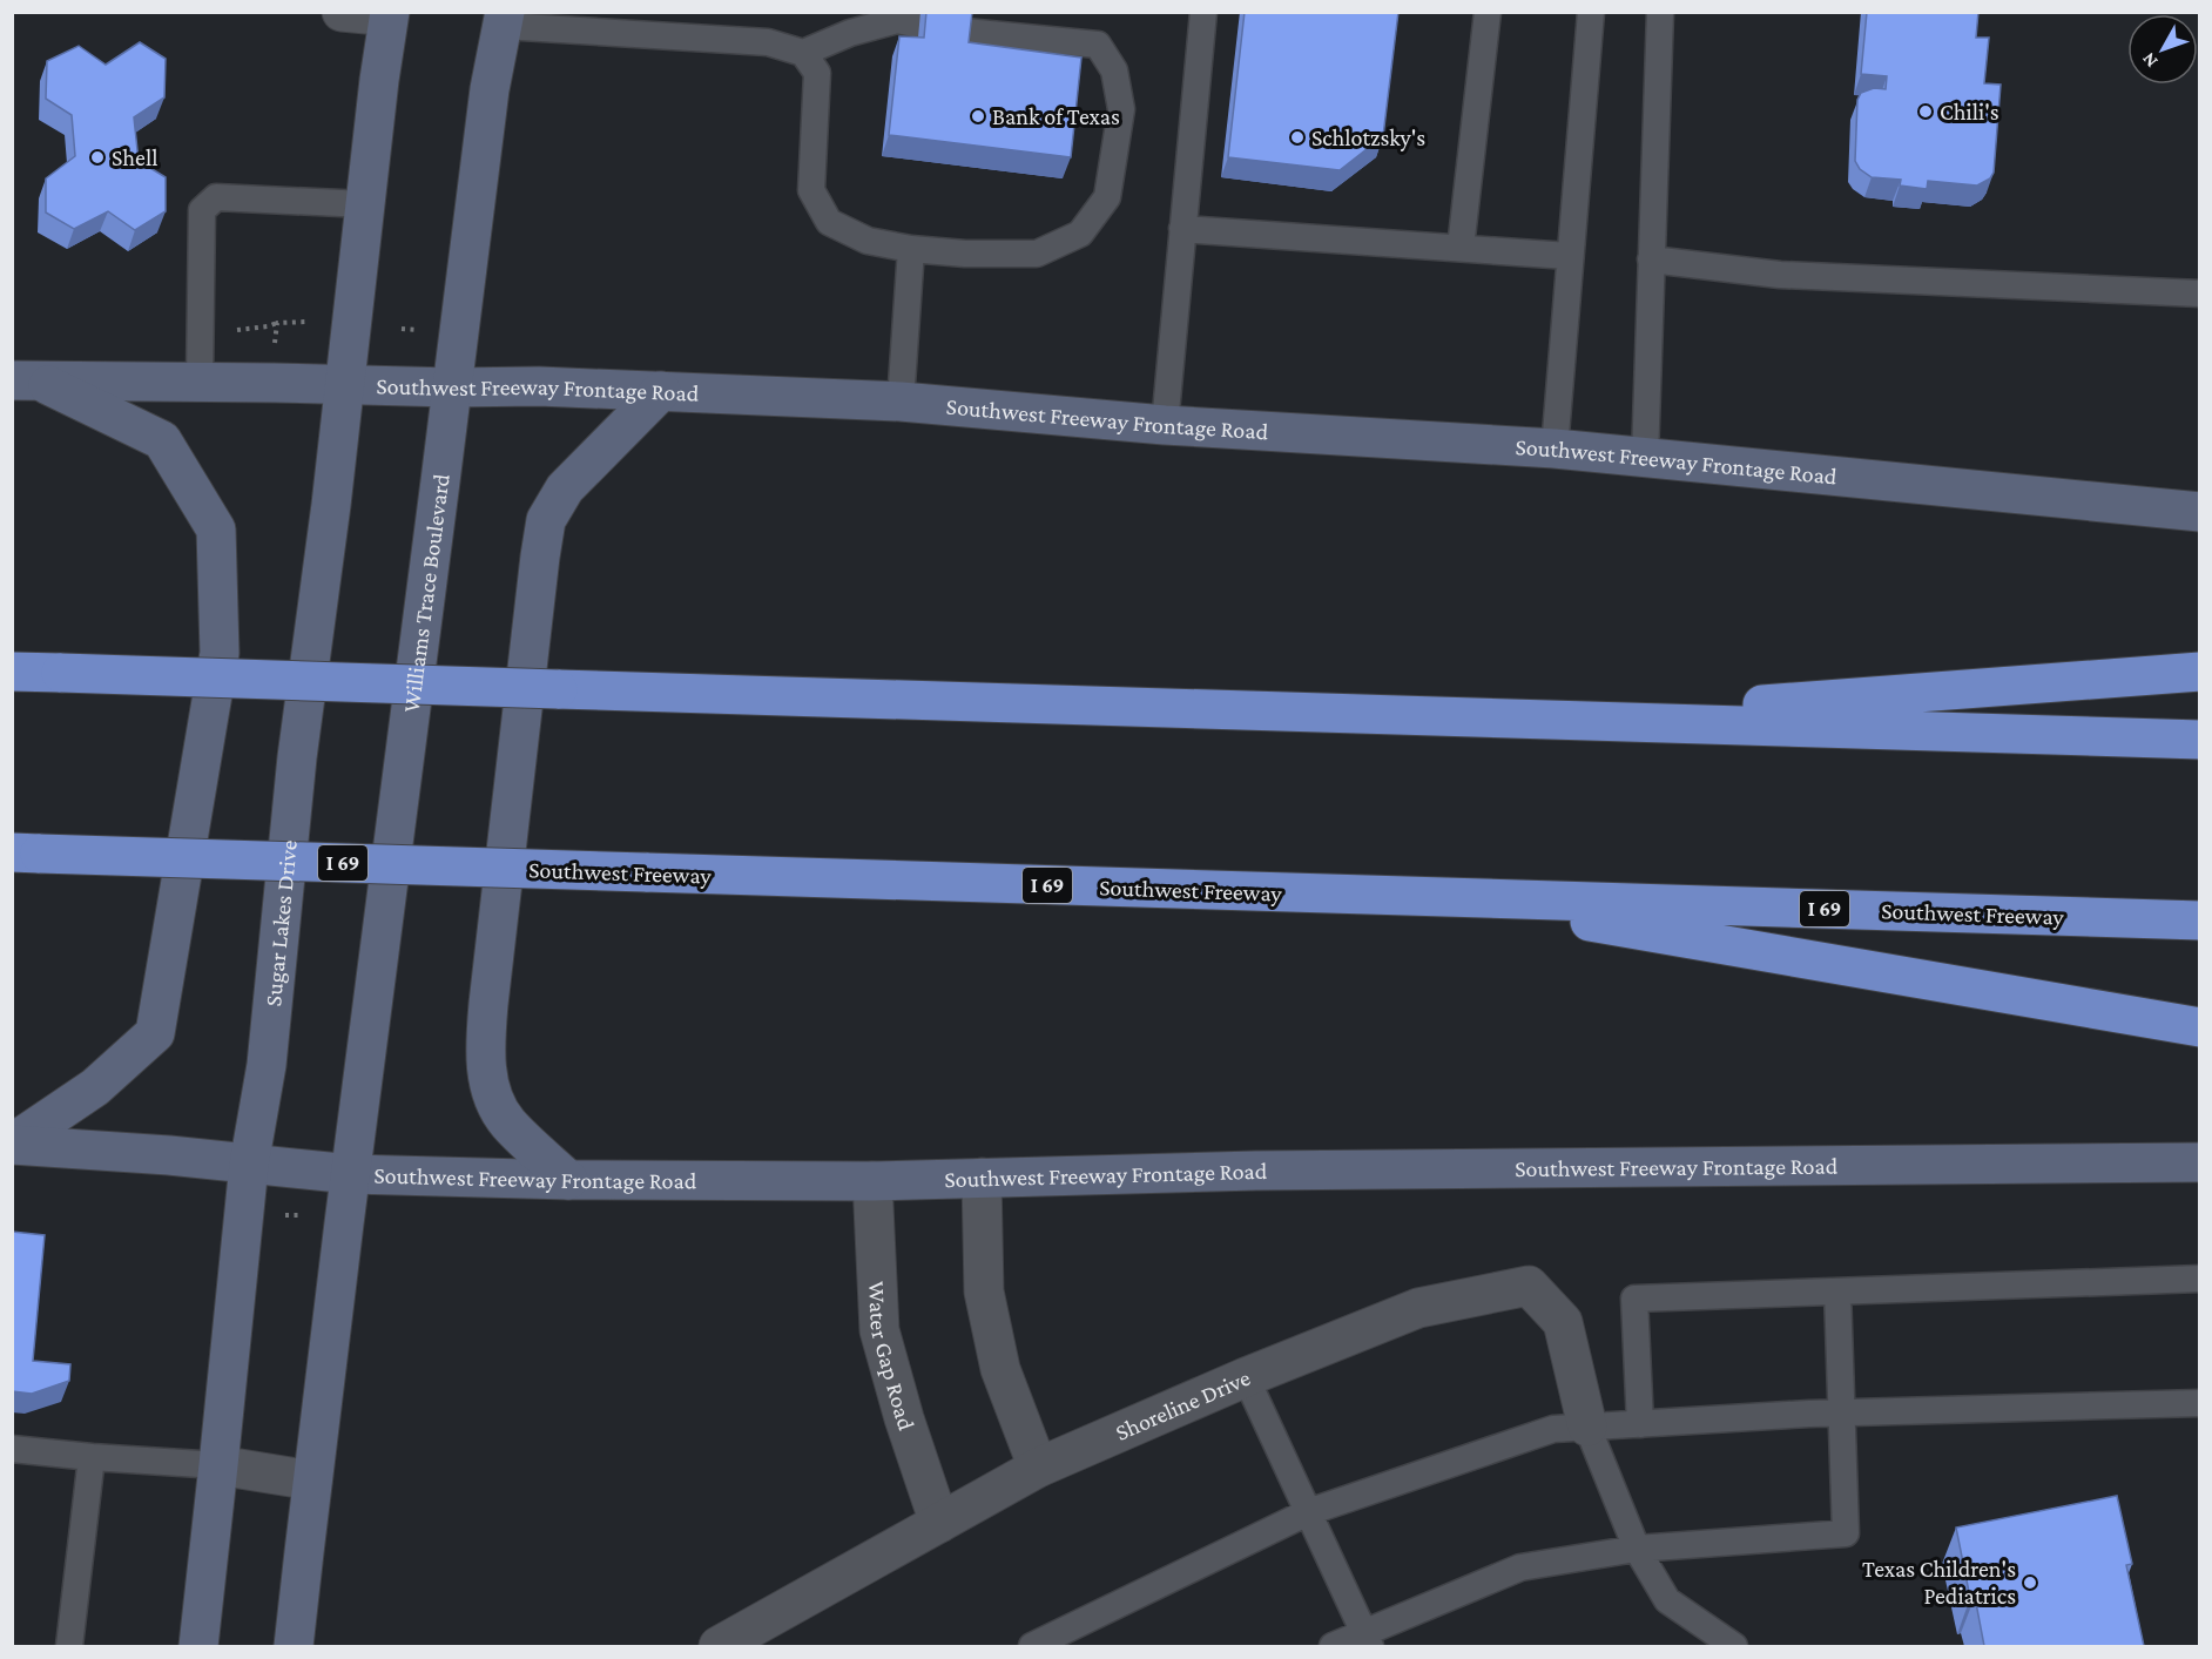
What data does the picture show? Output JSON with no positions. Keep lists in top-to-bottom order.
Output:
{
  "streets": {
    "highway": ["I 69", "Southwest Freeway"],
    "main road": ["Southwest Freeway Frontage Road", "Williams Trace Boulevard", "Sugar Lakes Drive"],
    "street": ["Water Gap Road", "Shoreline Drive"]
  },
  "crossings": [
    ["Southwest Freeway Frontage Road", "Williams Trace Boulevard"],
    ["Southwest Freeway Frontage Road", "Sugar Lakes Drive"],
    ["Southwest Freeway Frontage Road", "Water Gap Road"],
    ["Water Gap Road", "Shoreline Drive"]
  ],
  "places": [
    "Chili's",
    "Bank of Texas",
    "Schlotzsky's",
    "Shell",
    "Texas Children's Pediatrics"
  ],
  "north": "bottom left"
}
